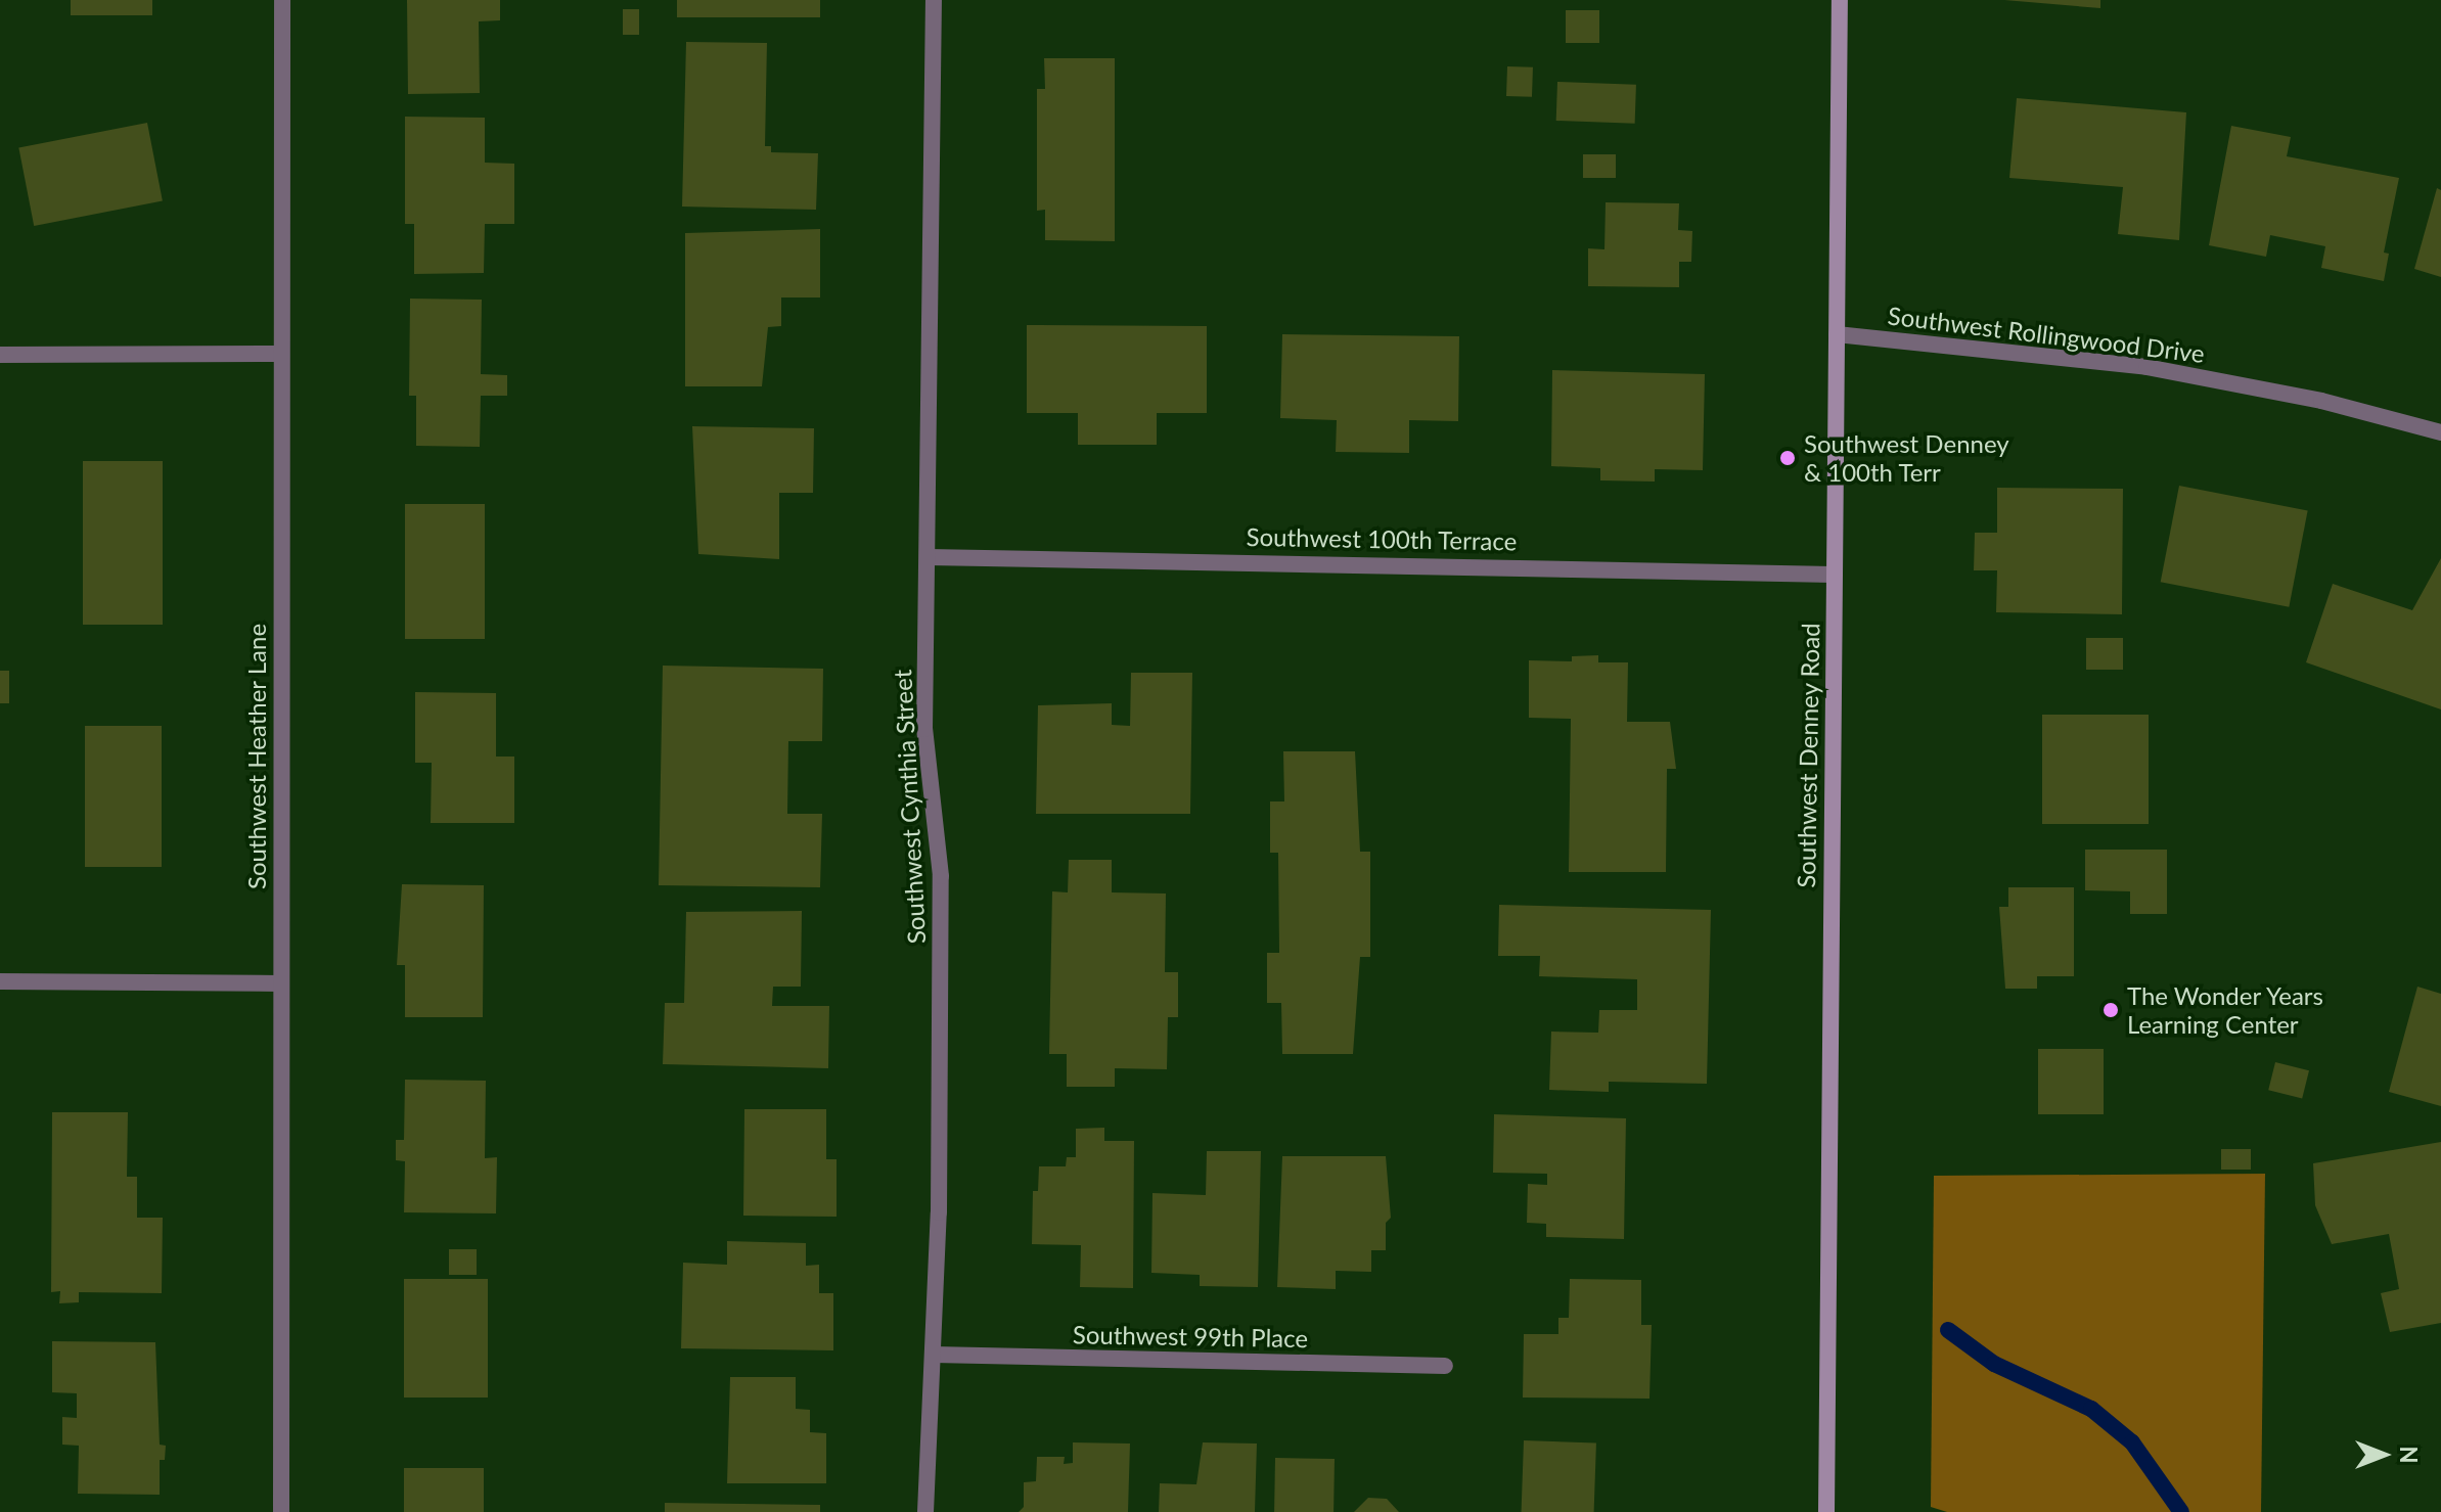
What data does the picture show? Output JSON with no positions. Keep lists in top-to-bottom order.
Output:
{
  "streets": {
    "street": [
      "Southwest Rollingwood Drive",
      "Southwest 100th Terrace",
      "Southwest Denney Road",
      "Southwest Heather Lane",
      "Southwest Cynthia Street",
      "Southwest 99th Place"
    ]
  },
  "crossings": [
    ["Southwest Rollingwood Drive", "Southwest Denney Road"],
    ["Southwest 100th Terrace", "Southwest Denney Road"],
    ["Southwest 100th Terrace", "Southwest Cynthia Street"],
    ["Southwest Cynthia Street", "Southwest 99th Place"]
  ],
  "places": ["Southwest Denney & 100th Terr", "The Wonder Years Learning Center"],
  "north": "right"
}
